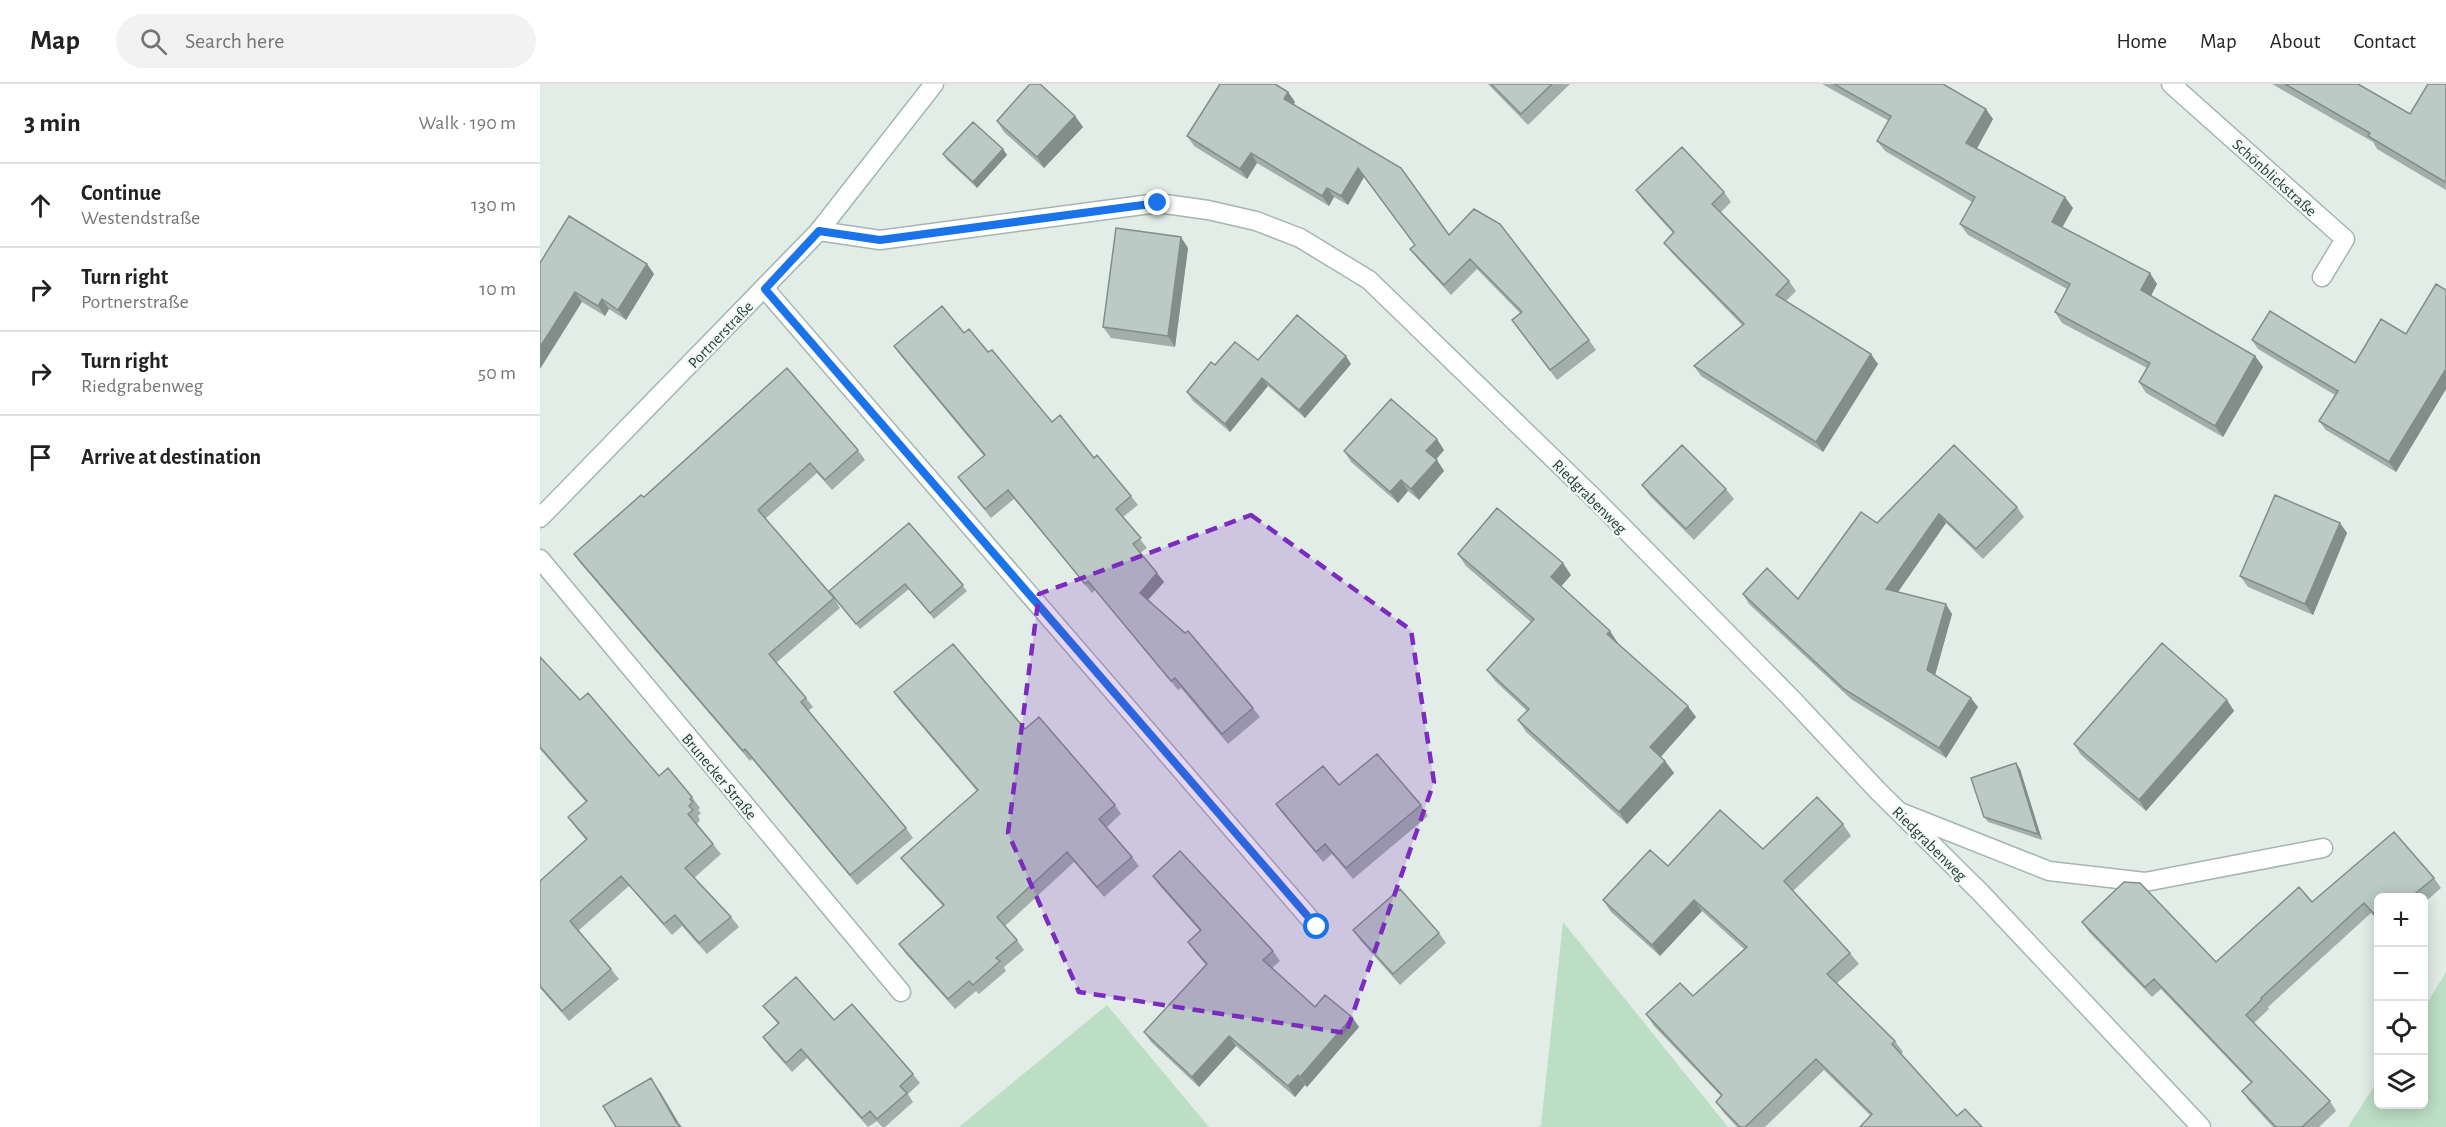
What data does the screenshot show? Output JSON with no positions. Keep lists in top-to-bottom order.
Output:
{
  "streets": {
    "street": [
      "Schönblickstraße",
      "Portnerstraße",
      "Riedgrabenweg",
      "Brunecker Straße"
    ]
  },
  "crossings": [
    ["Portnerstraße", "Riedgrabenweg"]
  ],
  "page": {
    "header": "Map",
    "search": "Search here",
    "nav": [
      "Home",
      "Map",
      "About",
      "Contact"
    ],
    "heading": ["3 min", "Walk · 190 m"],
    "list": [
      ["Continue", "Westendstraße", "130 m"],
      ["Turn right", "Portnerstraße", "10 m"],
      ["Turn right", "Riedgrabenweg", "50 m"],
      "Arrive at destination"
    ],
    "map_buttons": ["+", "−"]
  }
}
